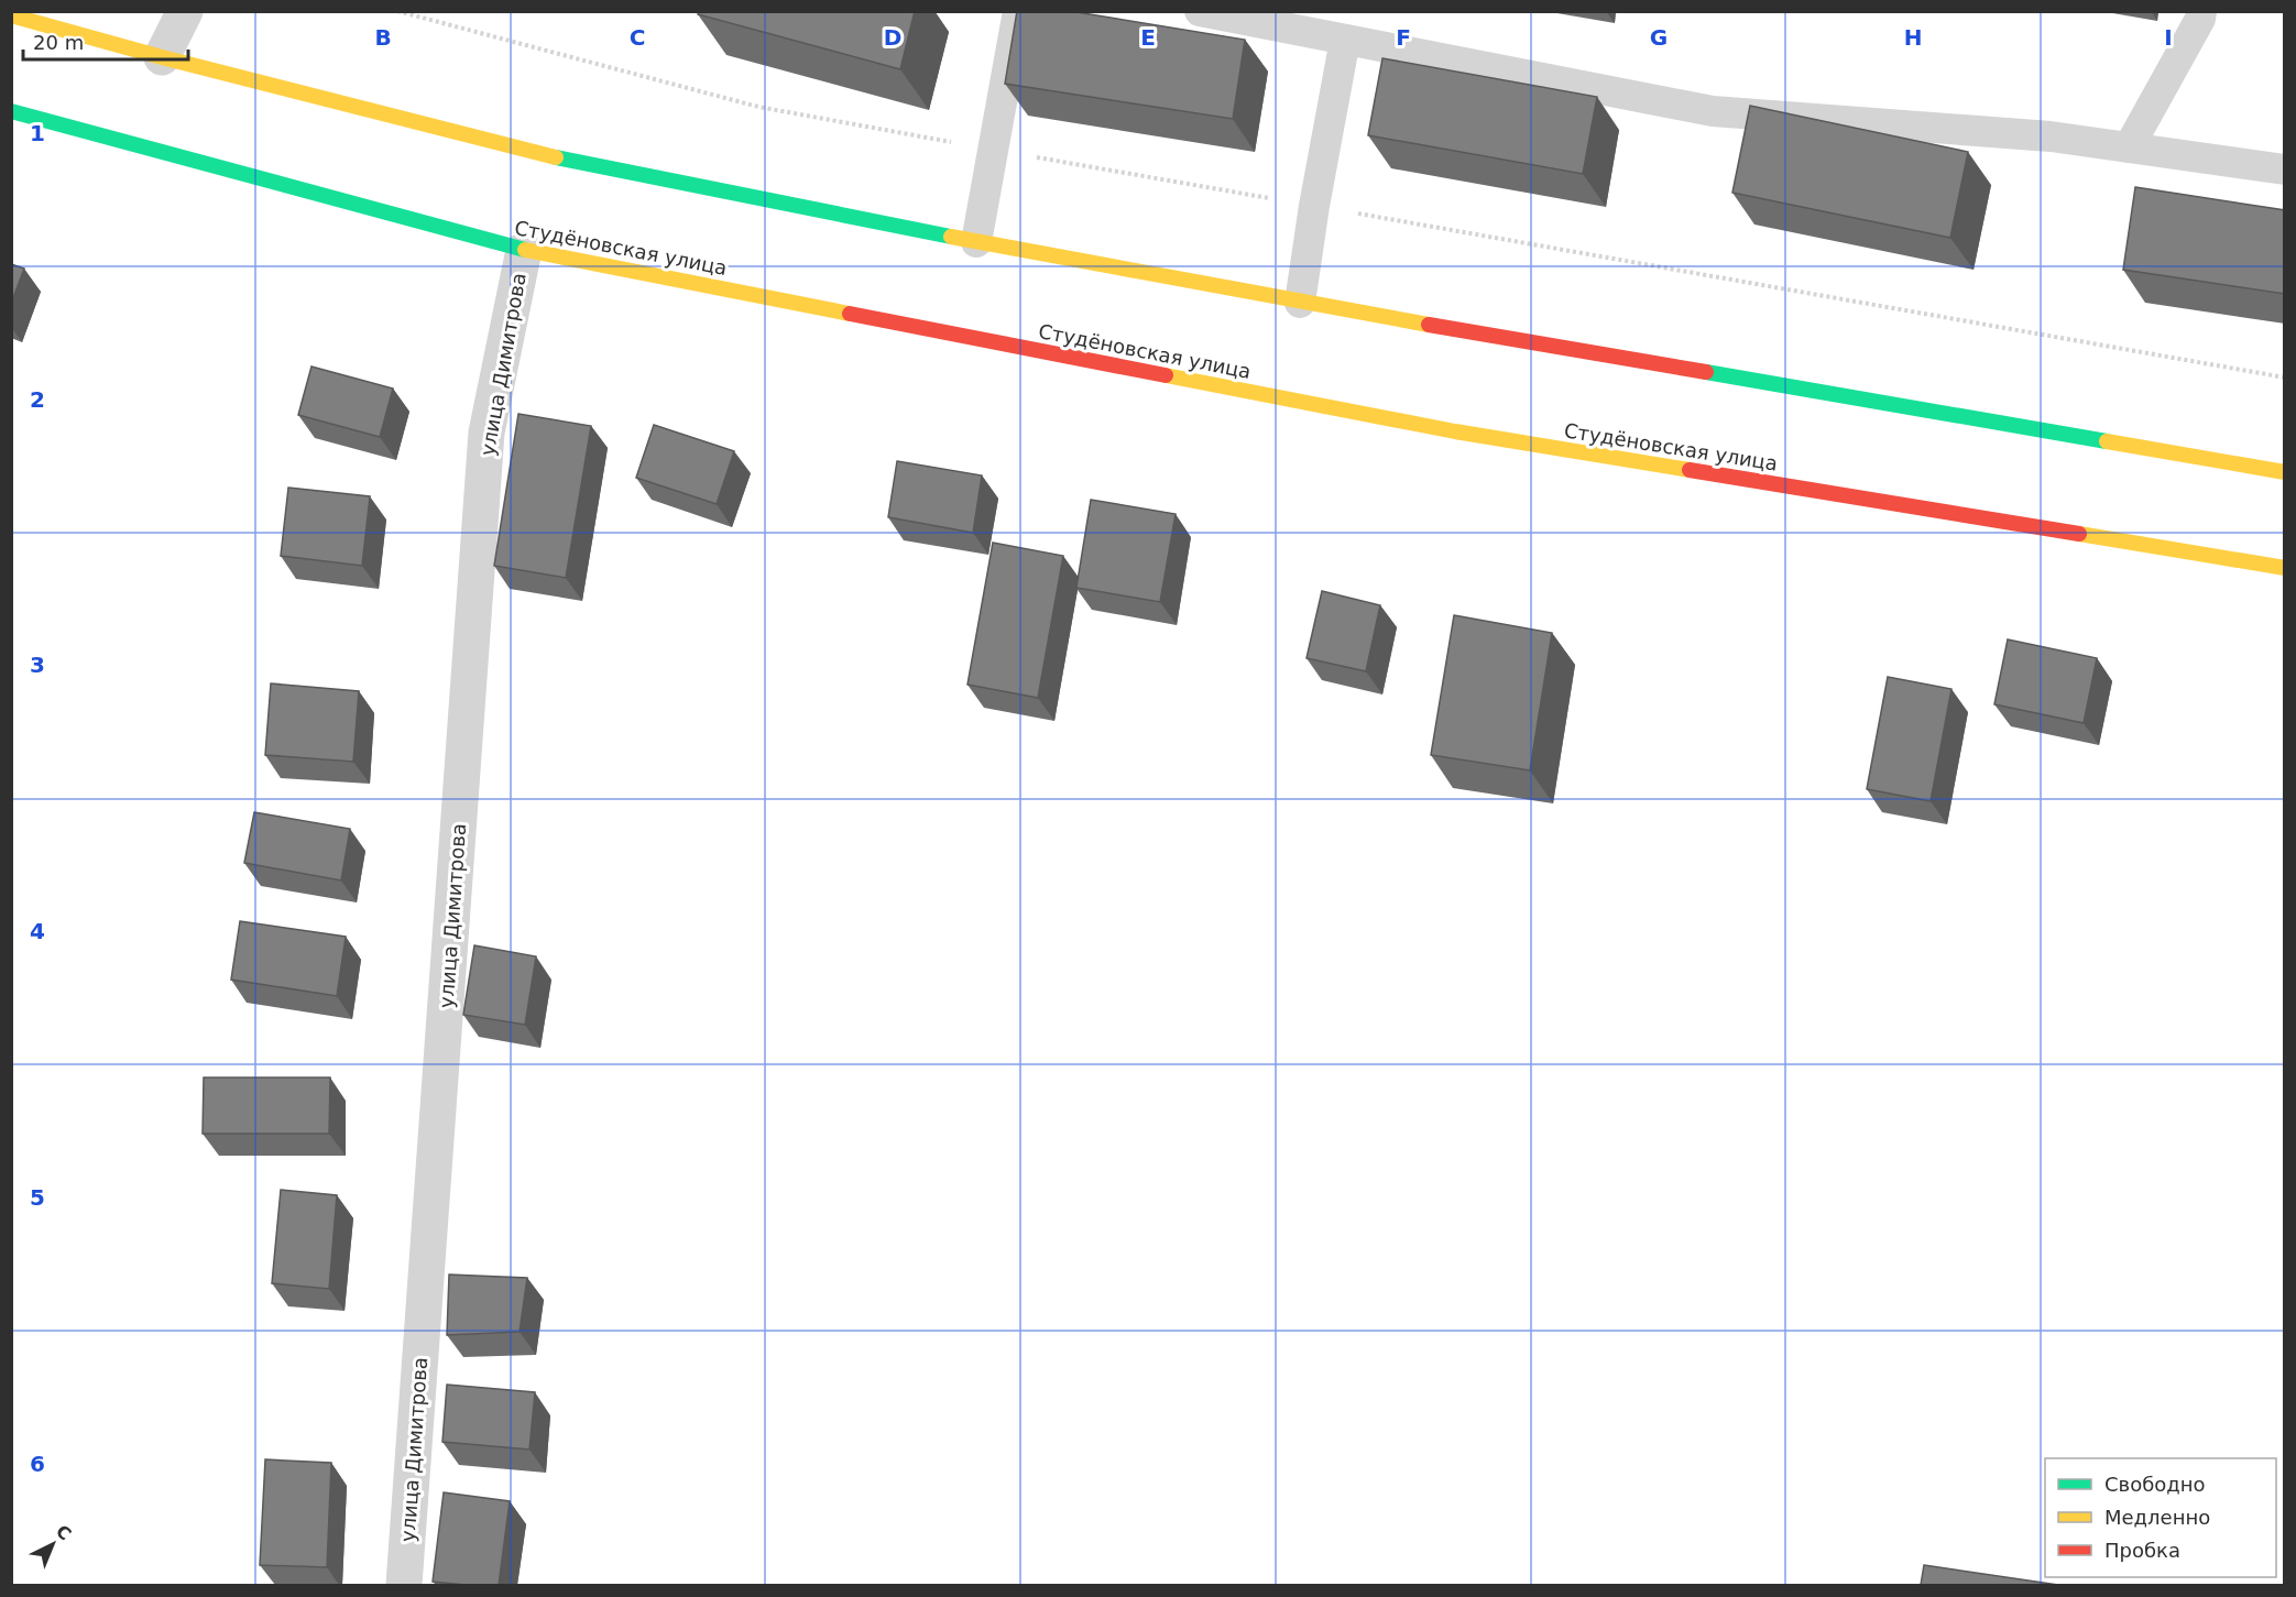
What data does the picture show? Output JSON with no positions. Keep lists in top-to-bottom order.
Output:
{
  "streets": {
    "main road": ["Студёновская улица"],
    "street": ["улица Димитрова"]
  },
  "crossings": [
    ["Студёновская улица", "улица Димитрова"]
  ],
  "legend": ["Свободно", "Медленно", "Пробка"],
  "scale_bar": "20 m",
  "north": "top right",
  "grid": {
    "columns": [
      "B",
      "C",
      "D",
      "E",
      "F",
      "G",
      "H",
      "I"
    ],
    "rows": [
      "1",
      "2",
      "3",
      "4",
      "5",
      "6"
    ]
  }
}
